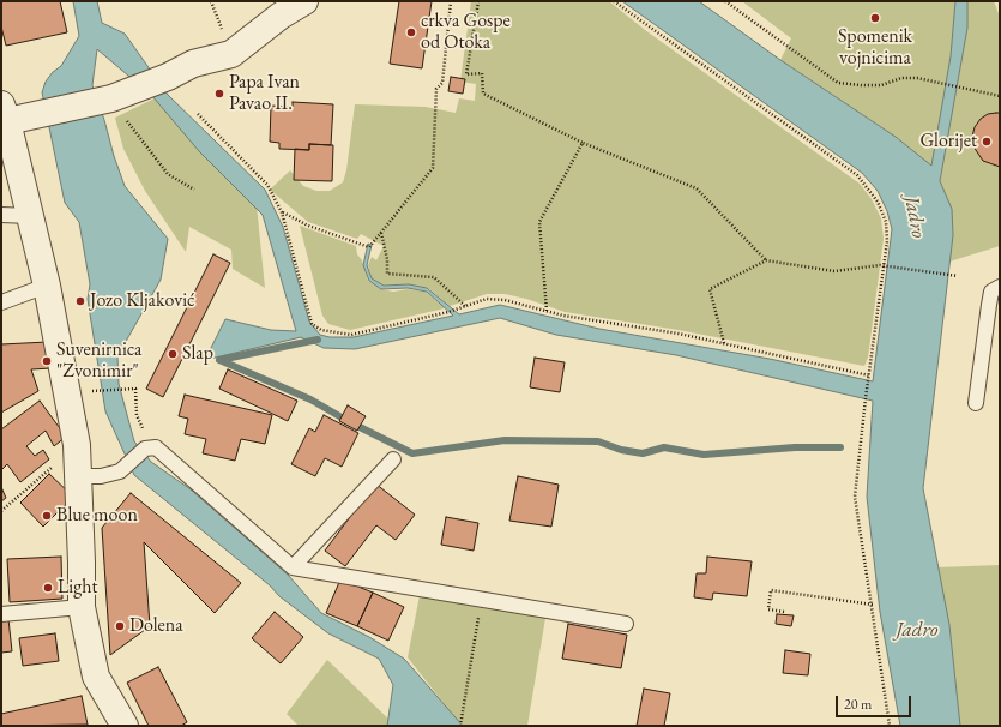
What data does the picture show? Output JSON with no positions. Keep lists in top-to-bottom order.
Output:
{
  "water": ["Jadro"],
  "places": [
    "Spomenik vojnicima",
    "crkva Gospe od Otoka",
    "Papa Ivan Pavao II.",
    "Glorijet",
    "Jozo Kljaković",
    "Slap",
    "Suvenirnica \"Zvonimir\"",
    "Blue moon",
    "Light",
    "Dolena"
  ],
  "scale_bar": "20 m"
}
